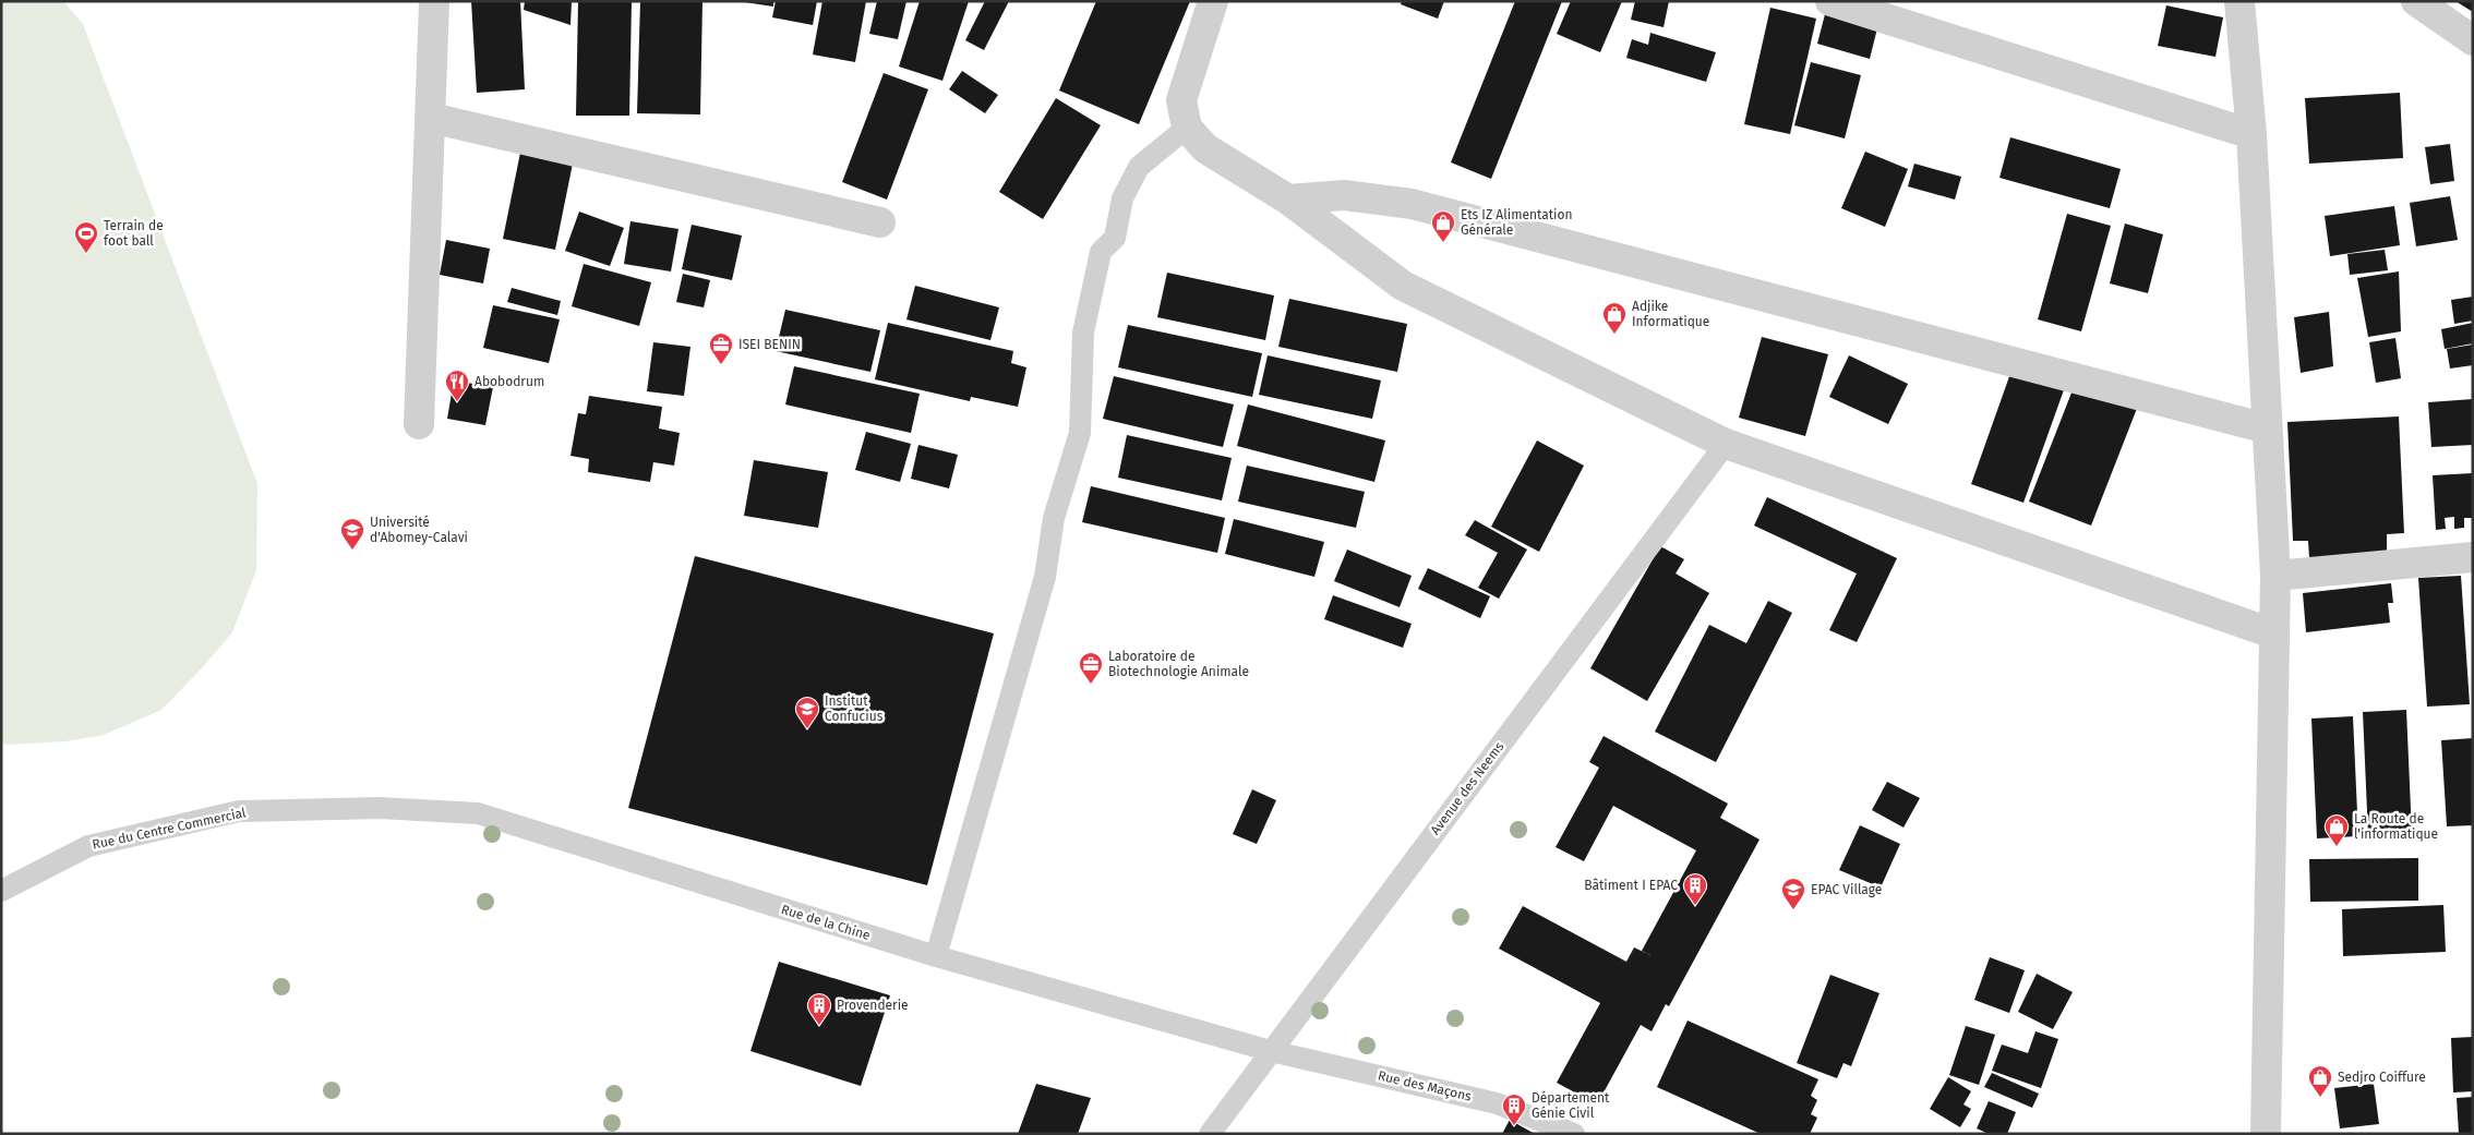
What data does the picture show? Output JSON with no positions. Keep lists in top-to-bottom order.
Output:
{
  "streets": {
    "lane": [
      "Avenue des Neems",
      "Rue du Centre Commercial",
      "Rue de la Chine",
      "Rue des Maçons"
    ]
  },
  "crossings": [
    ["Avenue des Neems", "Rue de la Chine"],
    ["Avenue des Neems", "Rue des Maçons"],
    ["Rue du Centre Commercial", "Rue de la Chine"],
    ["Rue de la Chine", "Rue des Maçons"]
  ],
  "places": {
    "shop": [
      "Ets IZ Alimentation Générale",
      "Adjike Informatique",
      "La Route de l'informatique",
      "Sedjro Coiffure"
    ],
    "sports": ["Terrain de foot ball"],
    "office": ["ISEI BENIN", "Laboratoire de Biotechnologie Animale"],
    "restaurant": ["Abobodrum"],
    "school or university": ["Université d'Abomey-Calavi", "Institut Confucius", "EPAC Village"],
    "building": ["Bâtiment I EPAC", "Provenderie", "Département Génie Civil"]
  }
}
